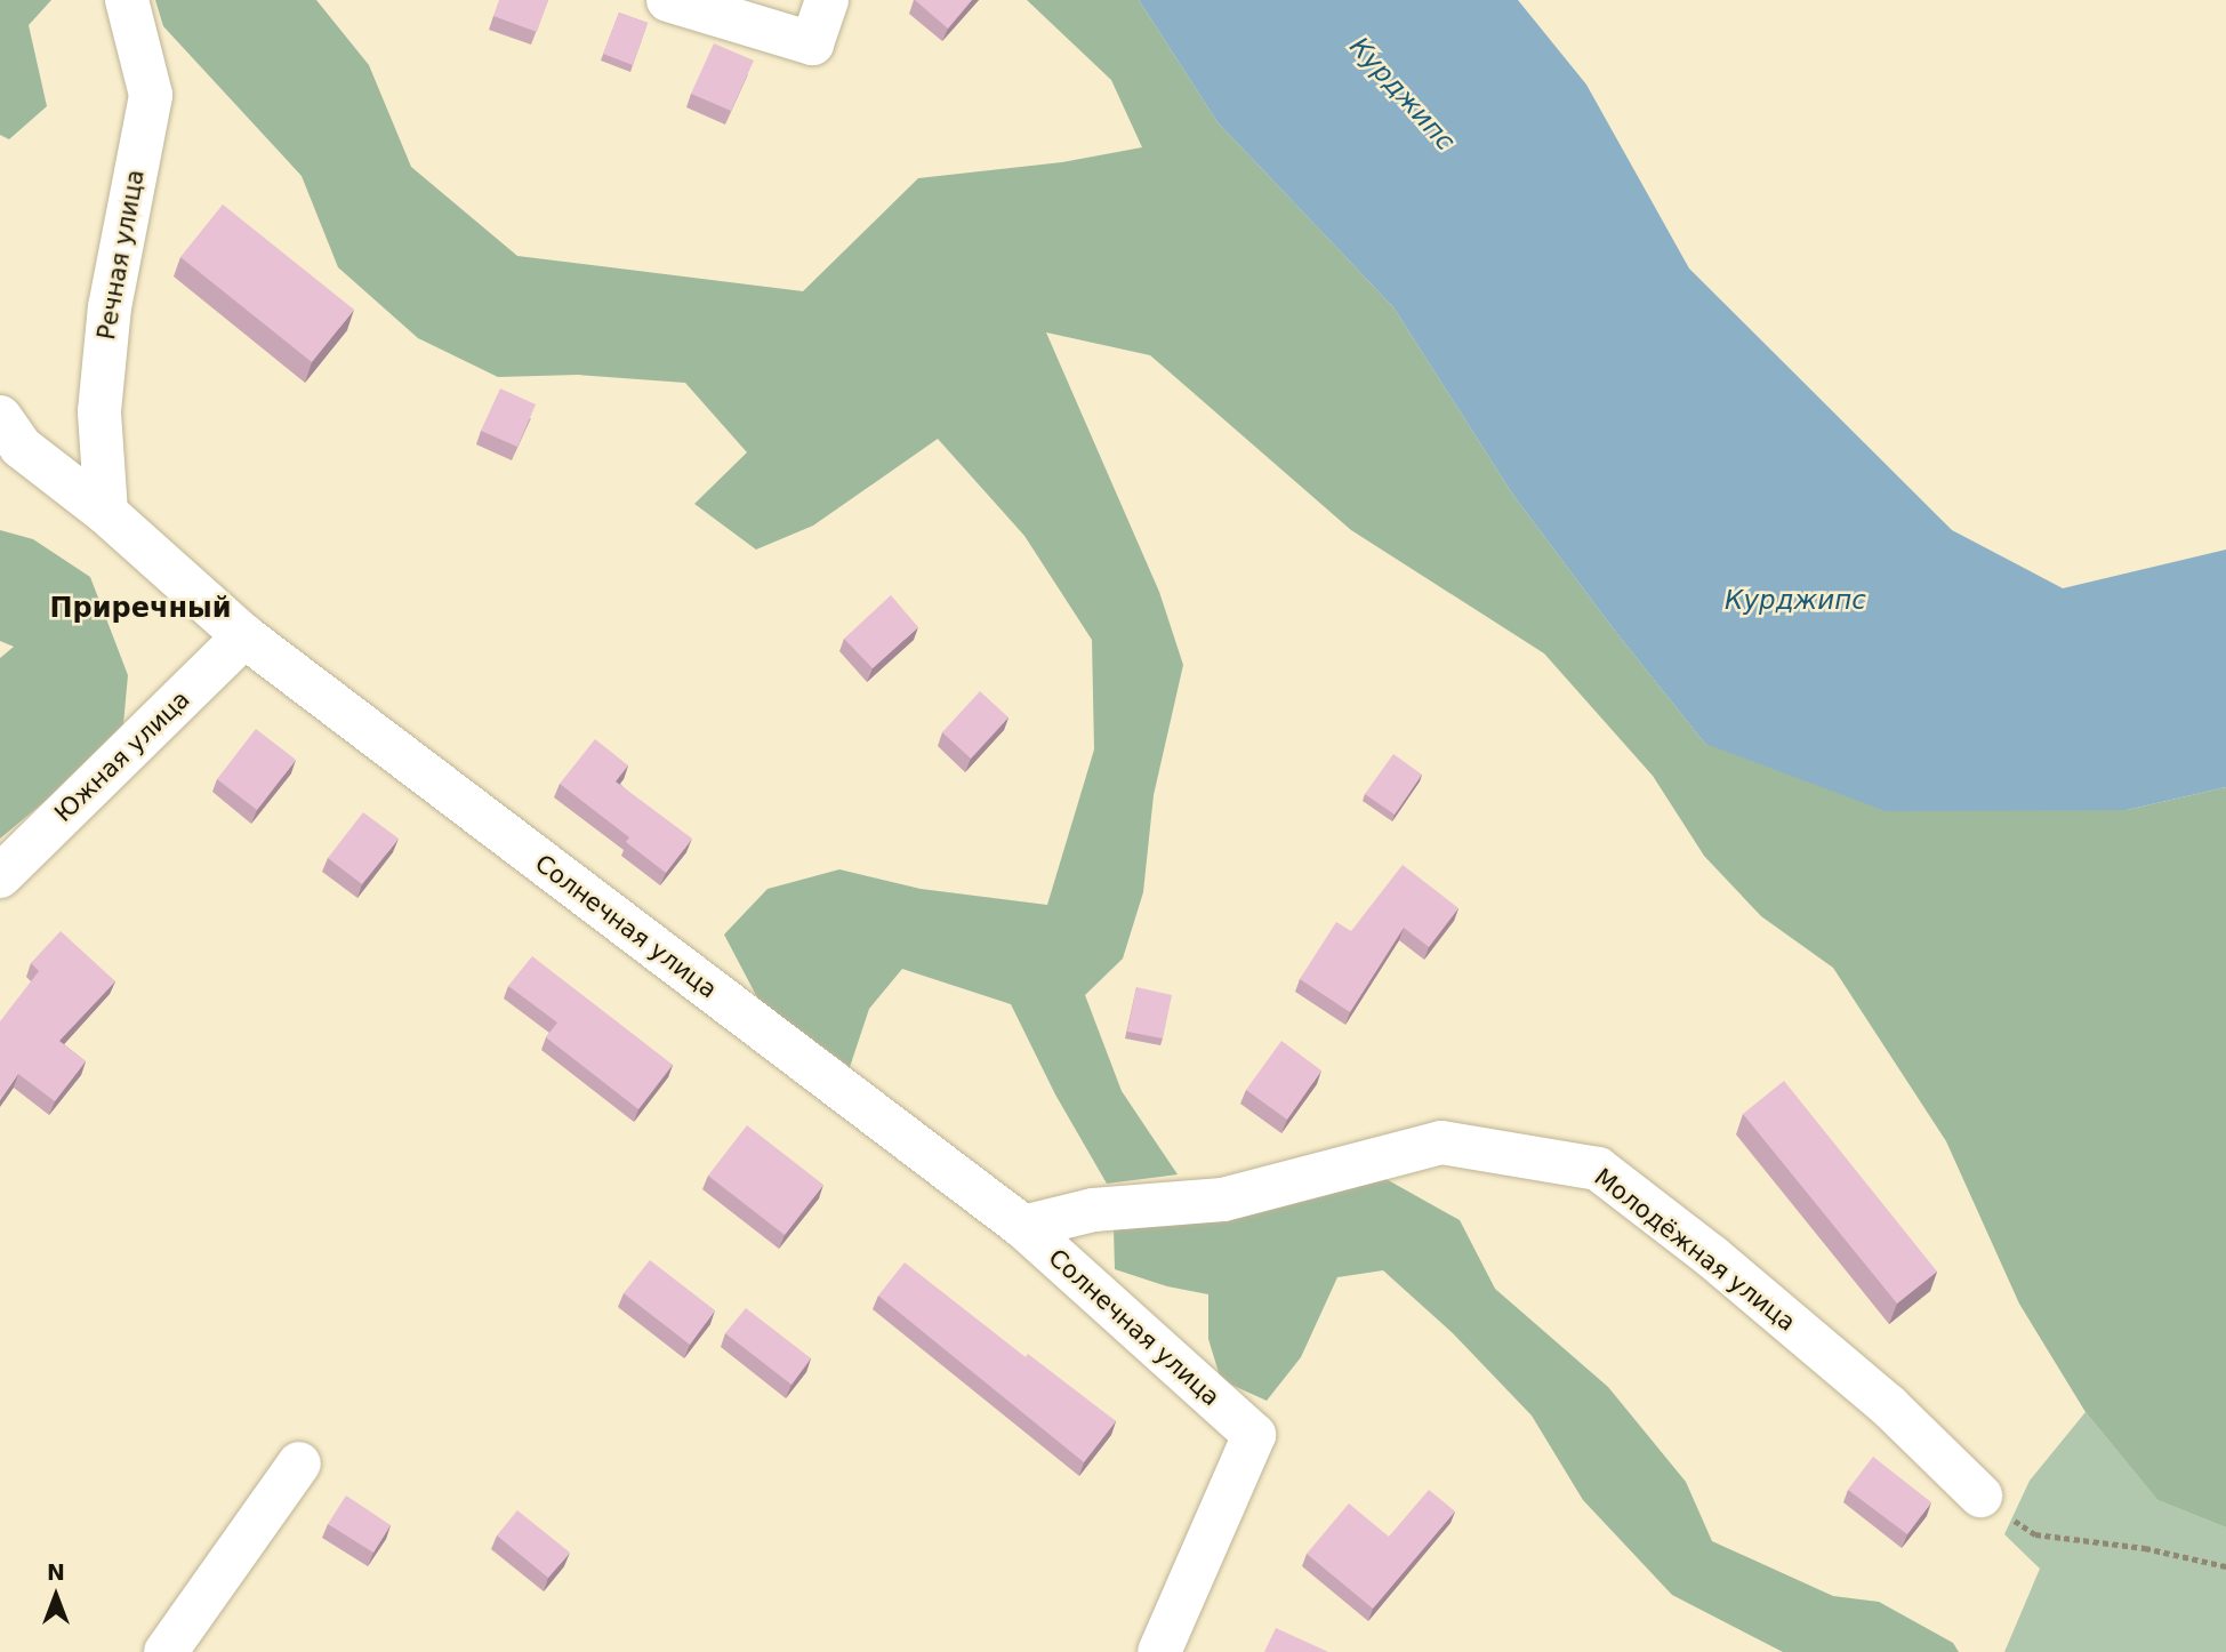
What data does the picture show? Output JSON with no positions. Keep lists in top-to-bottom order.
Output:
{
  "streets": {
    "street": [
      "Речная улица",
      "Южная улица",
      "Солнечная улица",
      "Молодёжная улица"
    ]
  },
  "crossings": [
    ["Речная улица", "Солнечная улица"],
    ["Южная улица", "Солнечная улица"],
    ["Солнечная улица", "Молодёжная улица"]
  ],
  "districts": ["Приречный"],
  "water": ["Курджипс"],
  "north": "top"
}
